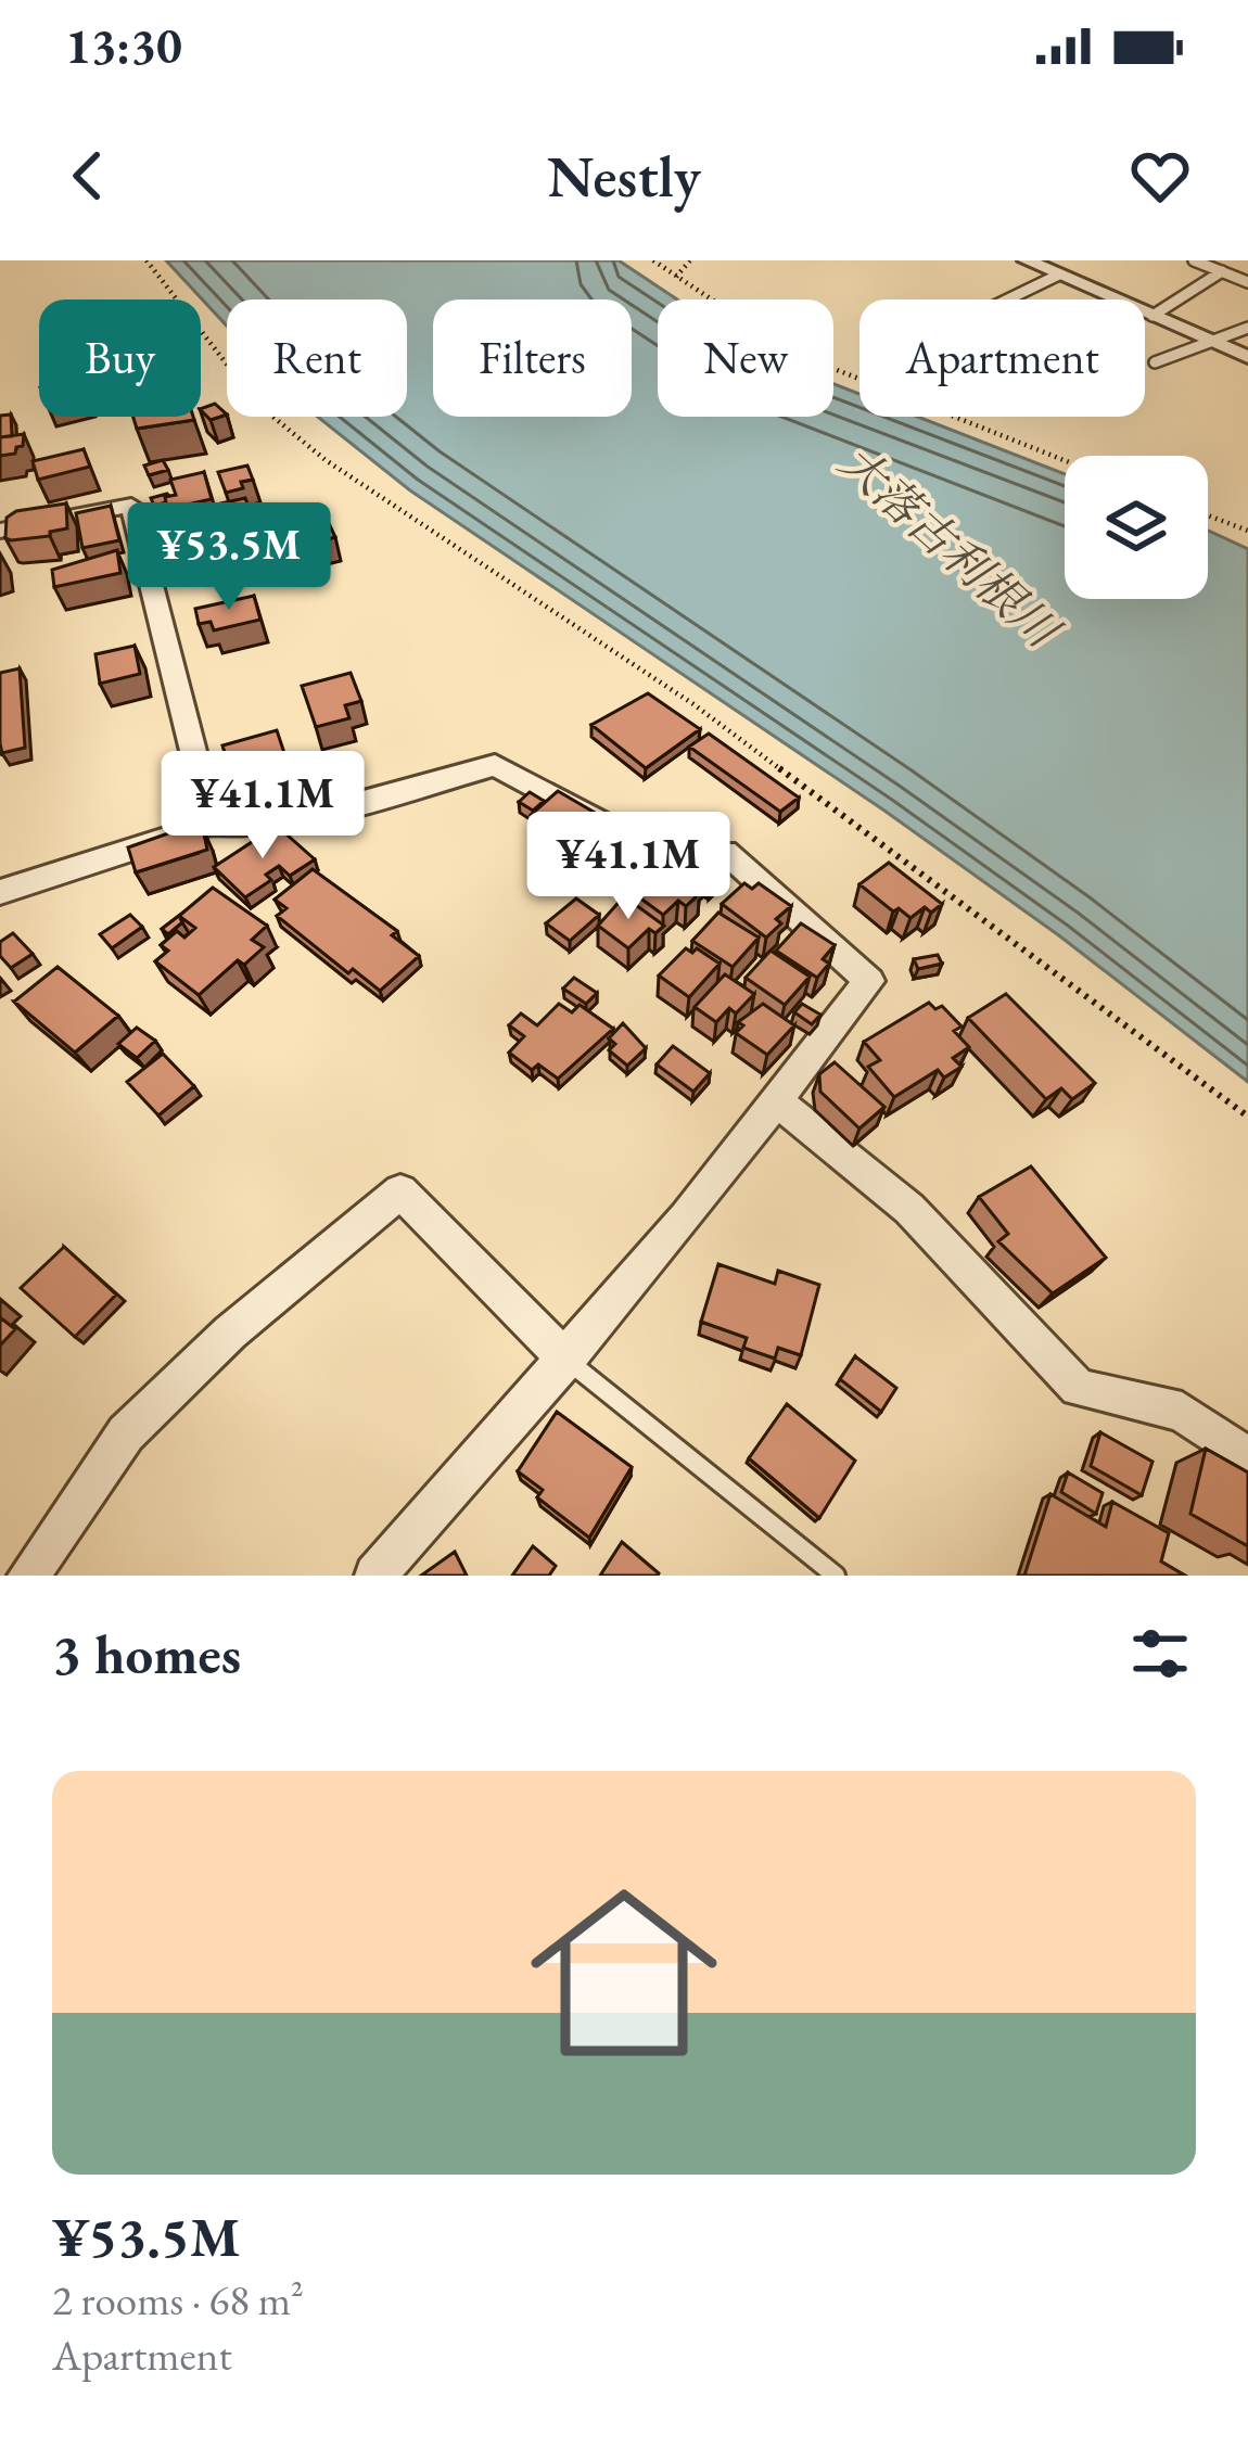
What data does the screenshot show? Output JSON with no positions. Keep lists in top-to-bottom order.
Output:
{
  "water": ["大落古利根川"],
  "page": {
    "status": "13:30",
    "header": "Nestly",
    "chip": [
      "Buy",
      "Rent",
      "Filters",
      "New",
      "Apartment"
    ],
    "price": ["¥53.5M", "¥41.1M", "¥41.1M"],
    "heading": "3 homes",
    "list": [
      {
        "name": "¥53.5M",
        "note": "2 rooms · 68 m² · Apartment"
      }
    ]
  }
}
